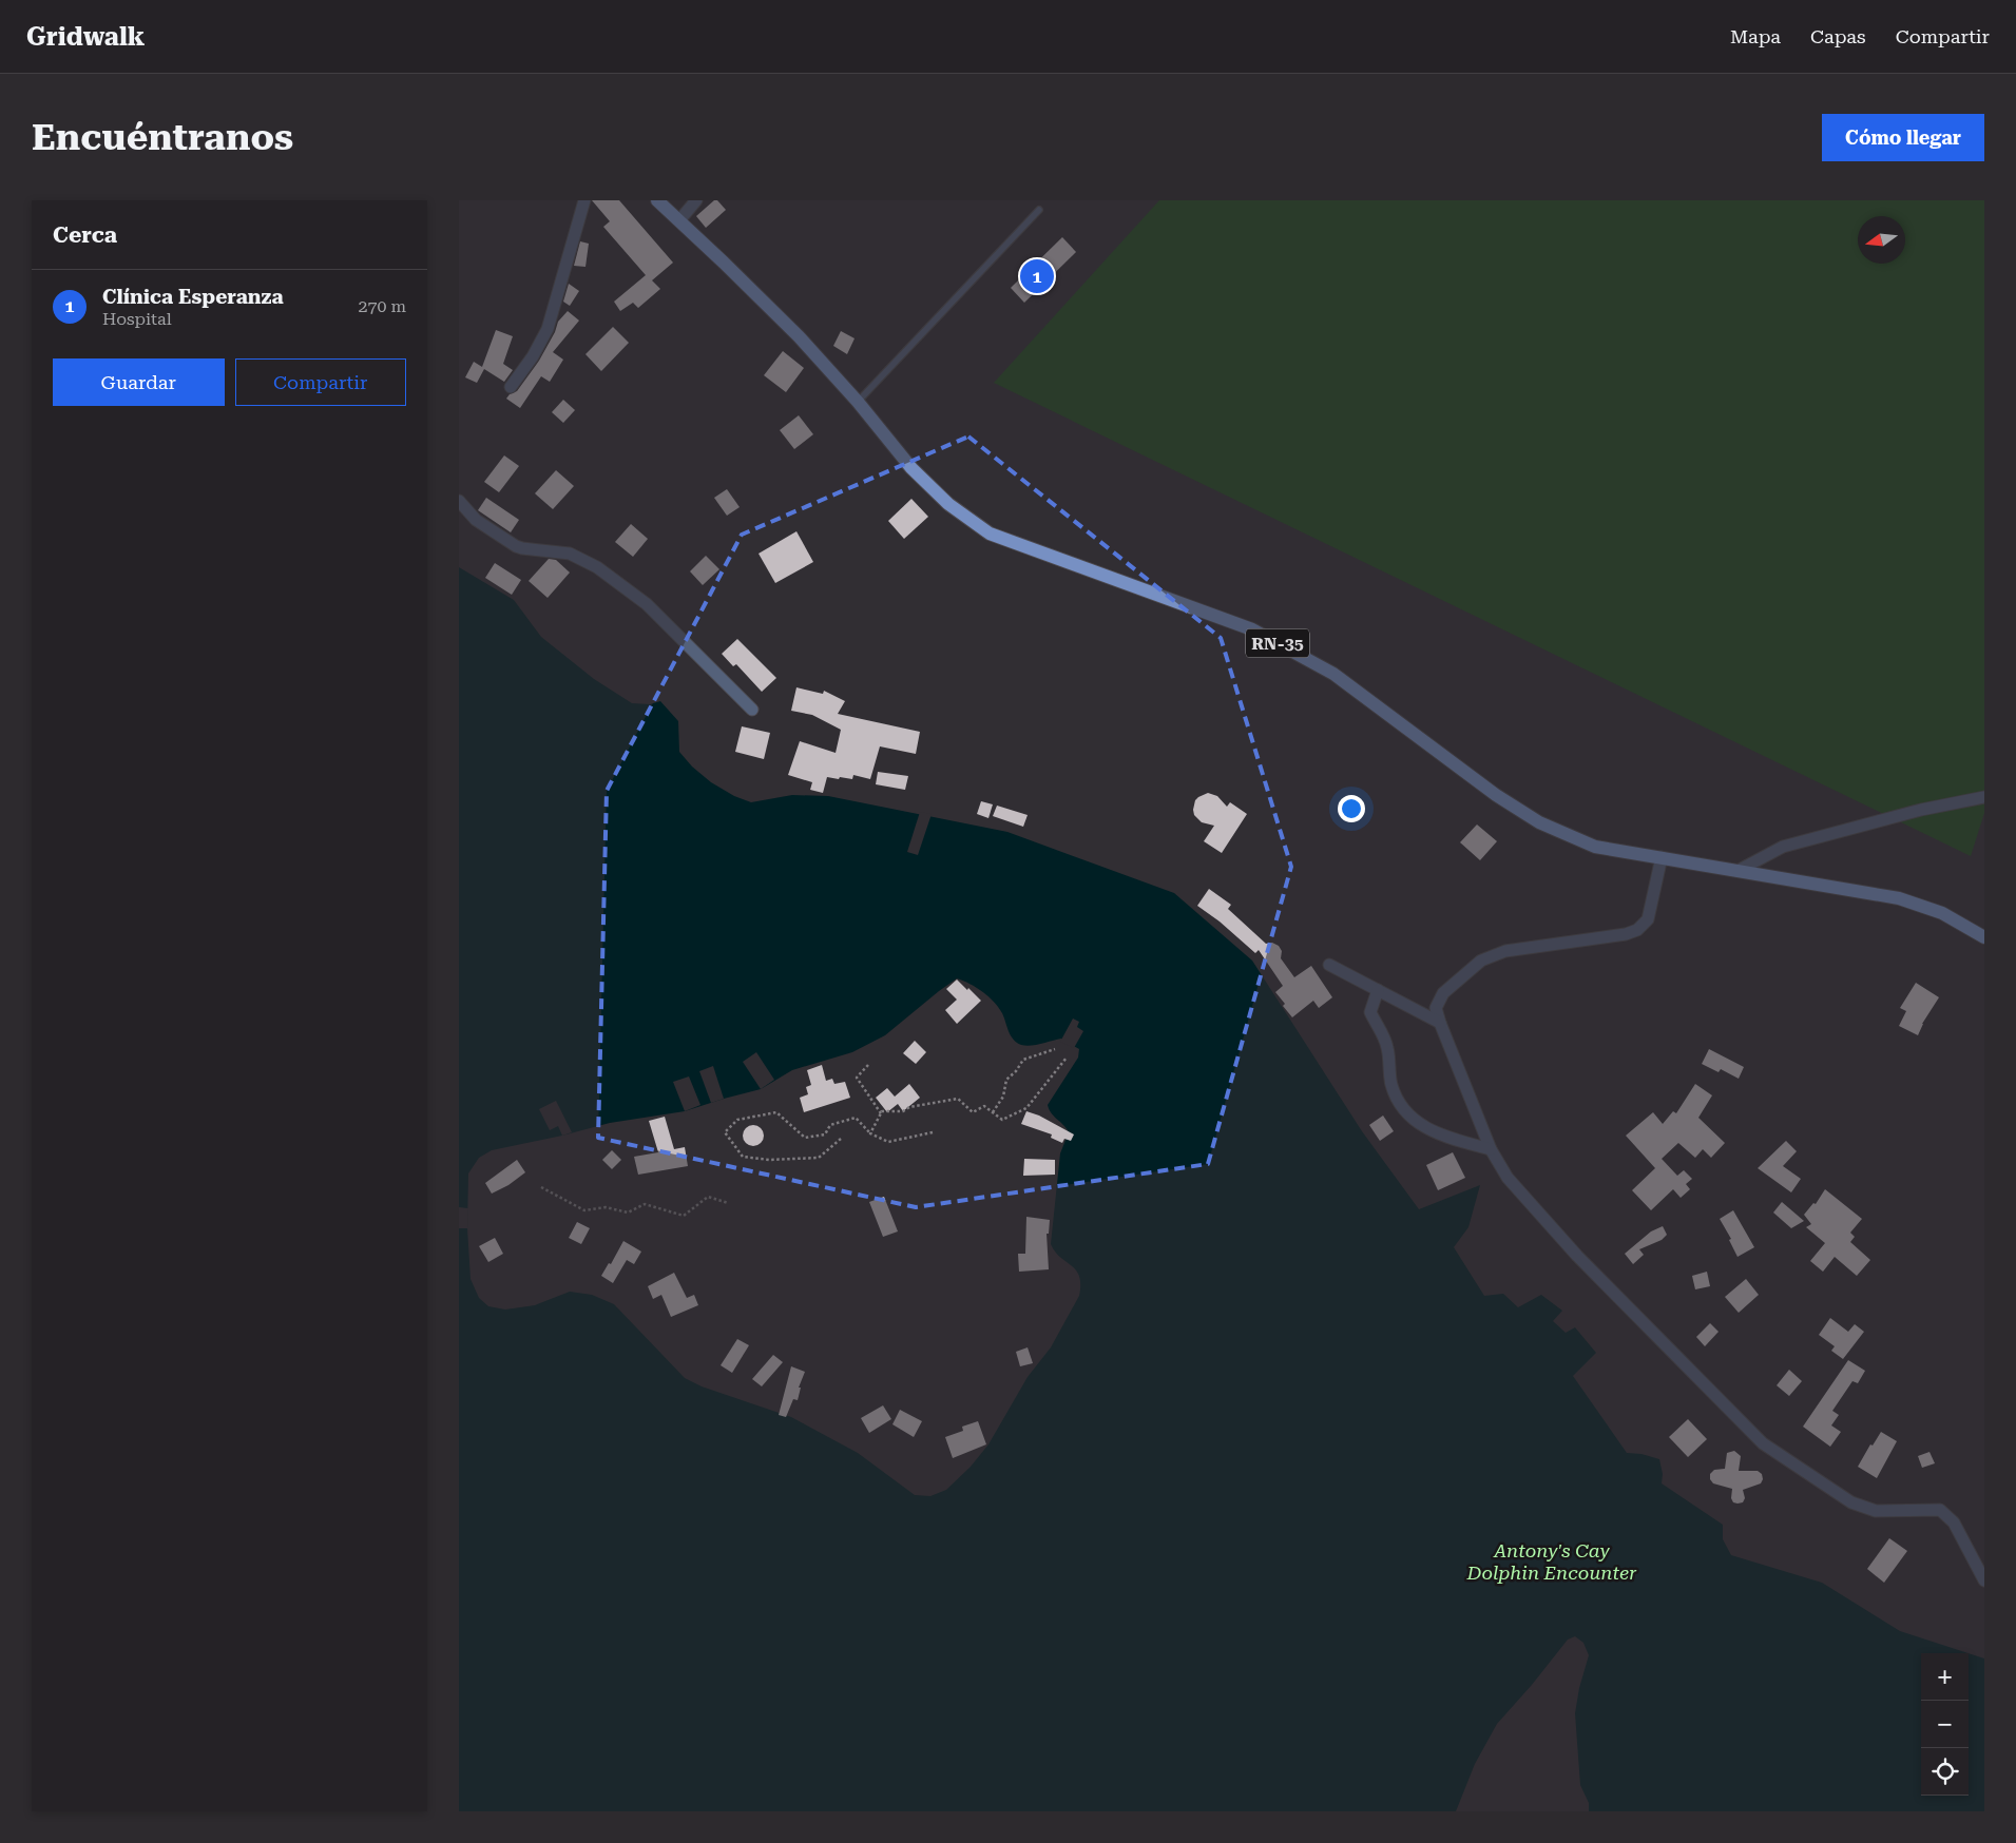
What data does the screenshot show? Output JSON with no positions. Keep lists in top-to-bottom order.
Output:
{
  "streets": {
    "main road": ["RN-35"]
  },
  "parks": ["Antony's Cay Dolphin Encounter"],
  "north": "left",
  "page": {
    "header": "Gridwalk",
    "nav": ["Mapa", "Capas", "Compartir"],
    "buttons": [
      "Cómo llegar",
      ["Guardar", "Compartir"]
    ],
    "title": "Encuéntranos",
    "heading": "Cerca",
    "pins": "1",
    "list": [
      {
        "mark": "1",
        "name": "Clínica Esperanza",
        "note": "Hospital",
        "value": "270 m"
      }
    ],
    "map_buttons": ["+", "−"]
  }
}
